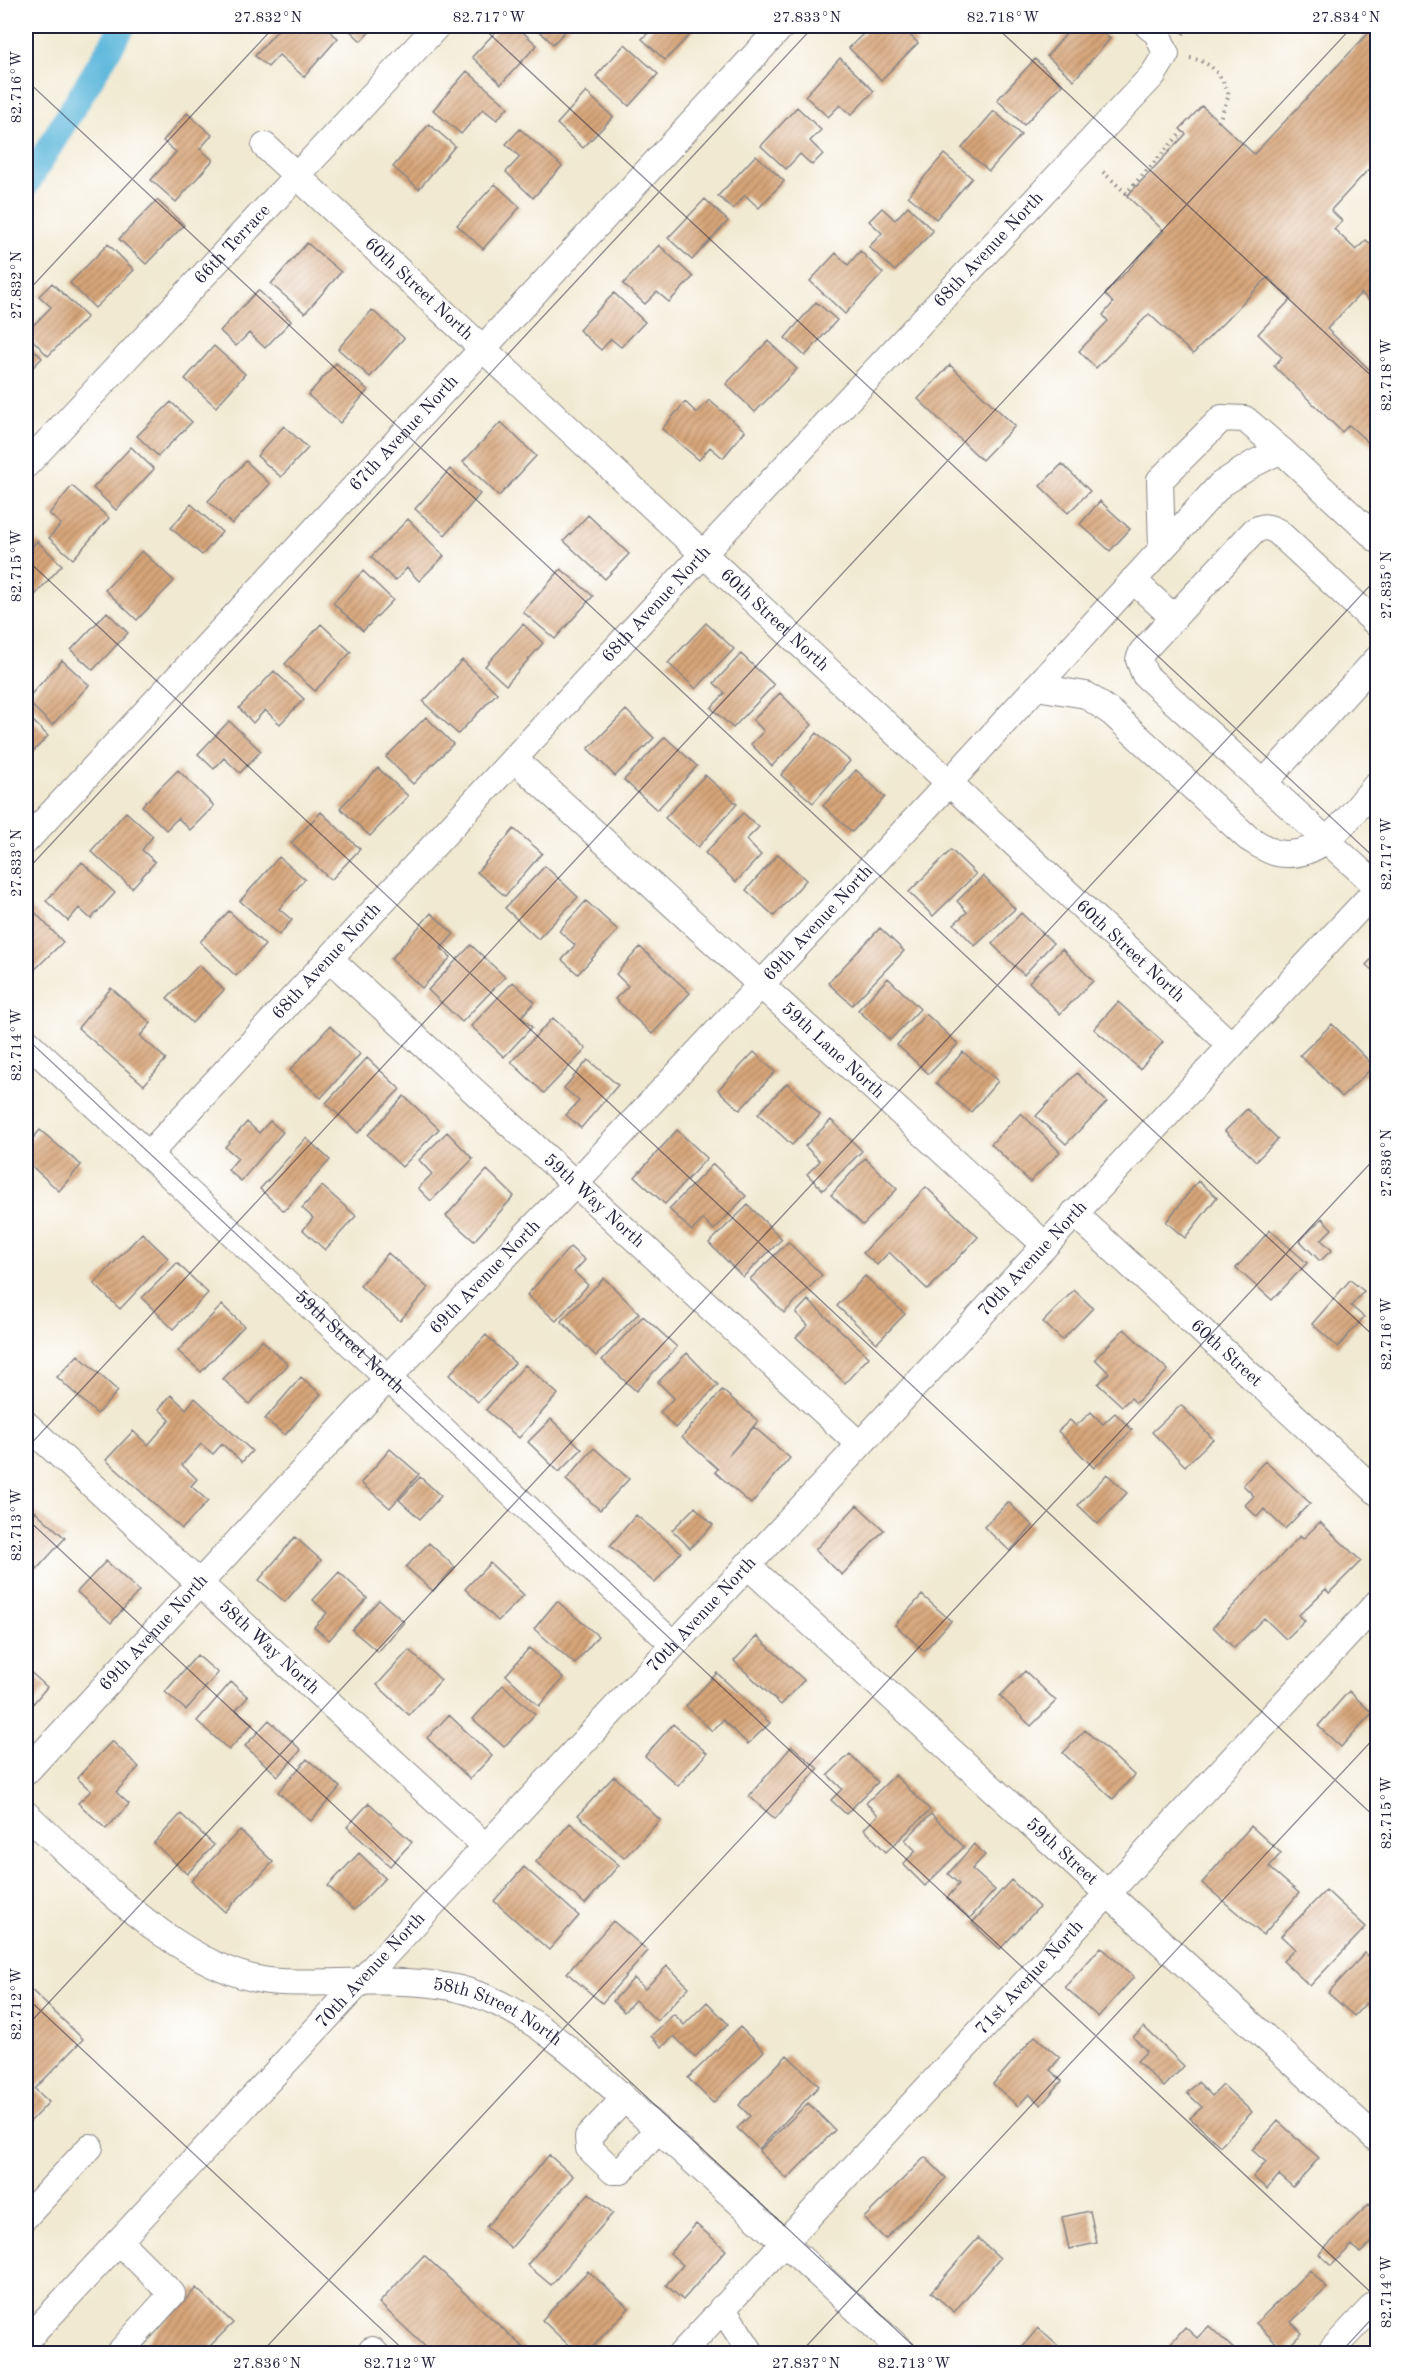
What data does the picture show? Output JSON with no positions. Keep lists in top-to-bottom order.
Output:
{
  "streets": {
    "street": [
      "66th Terrace",
      "68th Avenue North",
      "60th Street North",
      "67th Avenue North",
      "69th Avenue North",
      "59th Lane North",
      "59th Way North",
      "70th Avenue North",
      "59th Street North",
      "60th Street",
      "58th Way North",
      "59th Street",
      "71st Avenue North",
      "58th Street North"
    ]
  },
  "crossings": [
    ["66th Terrace", "60th Street North"],
    ["68th Avenue North", "60th Street North"],
    ["68th Avenue North", "59th Lane North"],
    ["68th Avenue North", "59th Way North"],
    ["68th Avenue North", "59th Street North"],
    ["60th Street North", "67th Avenue North"],
    ["60th Street North", "69th Avenue North"],
    ["60th Street North", "70th Avenue North"],
    ["69th Avenue North", "59th Lane North"],
    ["69th Avenue North", "59th Way North"],
    ["69th Avenue North", "59th Street North"],
    ["69th Avenue North", "58th Way North"],
    ["59th Lane North", "70th Avenue North"],
    ["59th Way North", "70th Avenue North"],
    ["70th Avenue North", "59th Street North"],
    ["70th Avenue North", "60th Street"],
    ["70th Avenue North", "58th Way North"],
    ["70th Avenue North", "59th Street"],
    ["70th Avenue North", "58th Street North"],
    ["59th Street", "71st Avenue North"],
    ["71st Avenue North", "58th Street North"]
  ],
  "coordinates": [
    "27.832°N",
    "82.717°W",
    "27.833°N",
    "82.718°W",
    "27.834°N",
    "82.716°W",
    "82.715°W",
    "27.835°N",
    "82.714°W",
    "27.836°N",
    "82.713°W",
    "82.712°W",
    "27.837°N"
  ]
}
